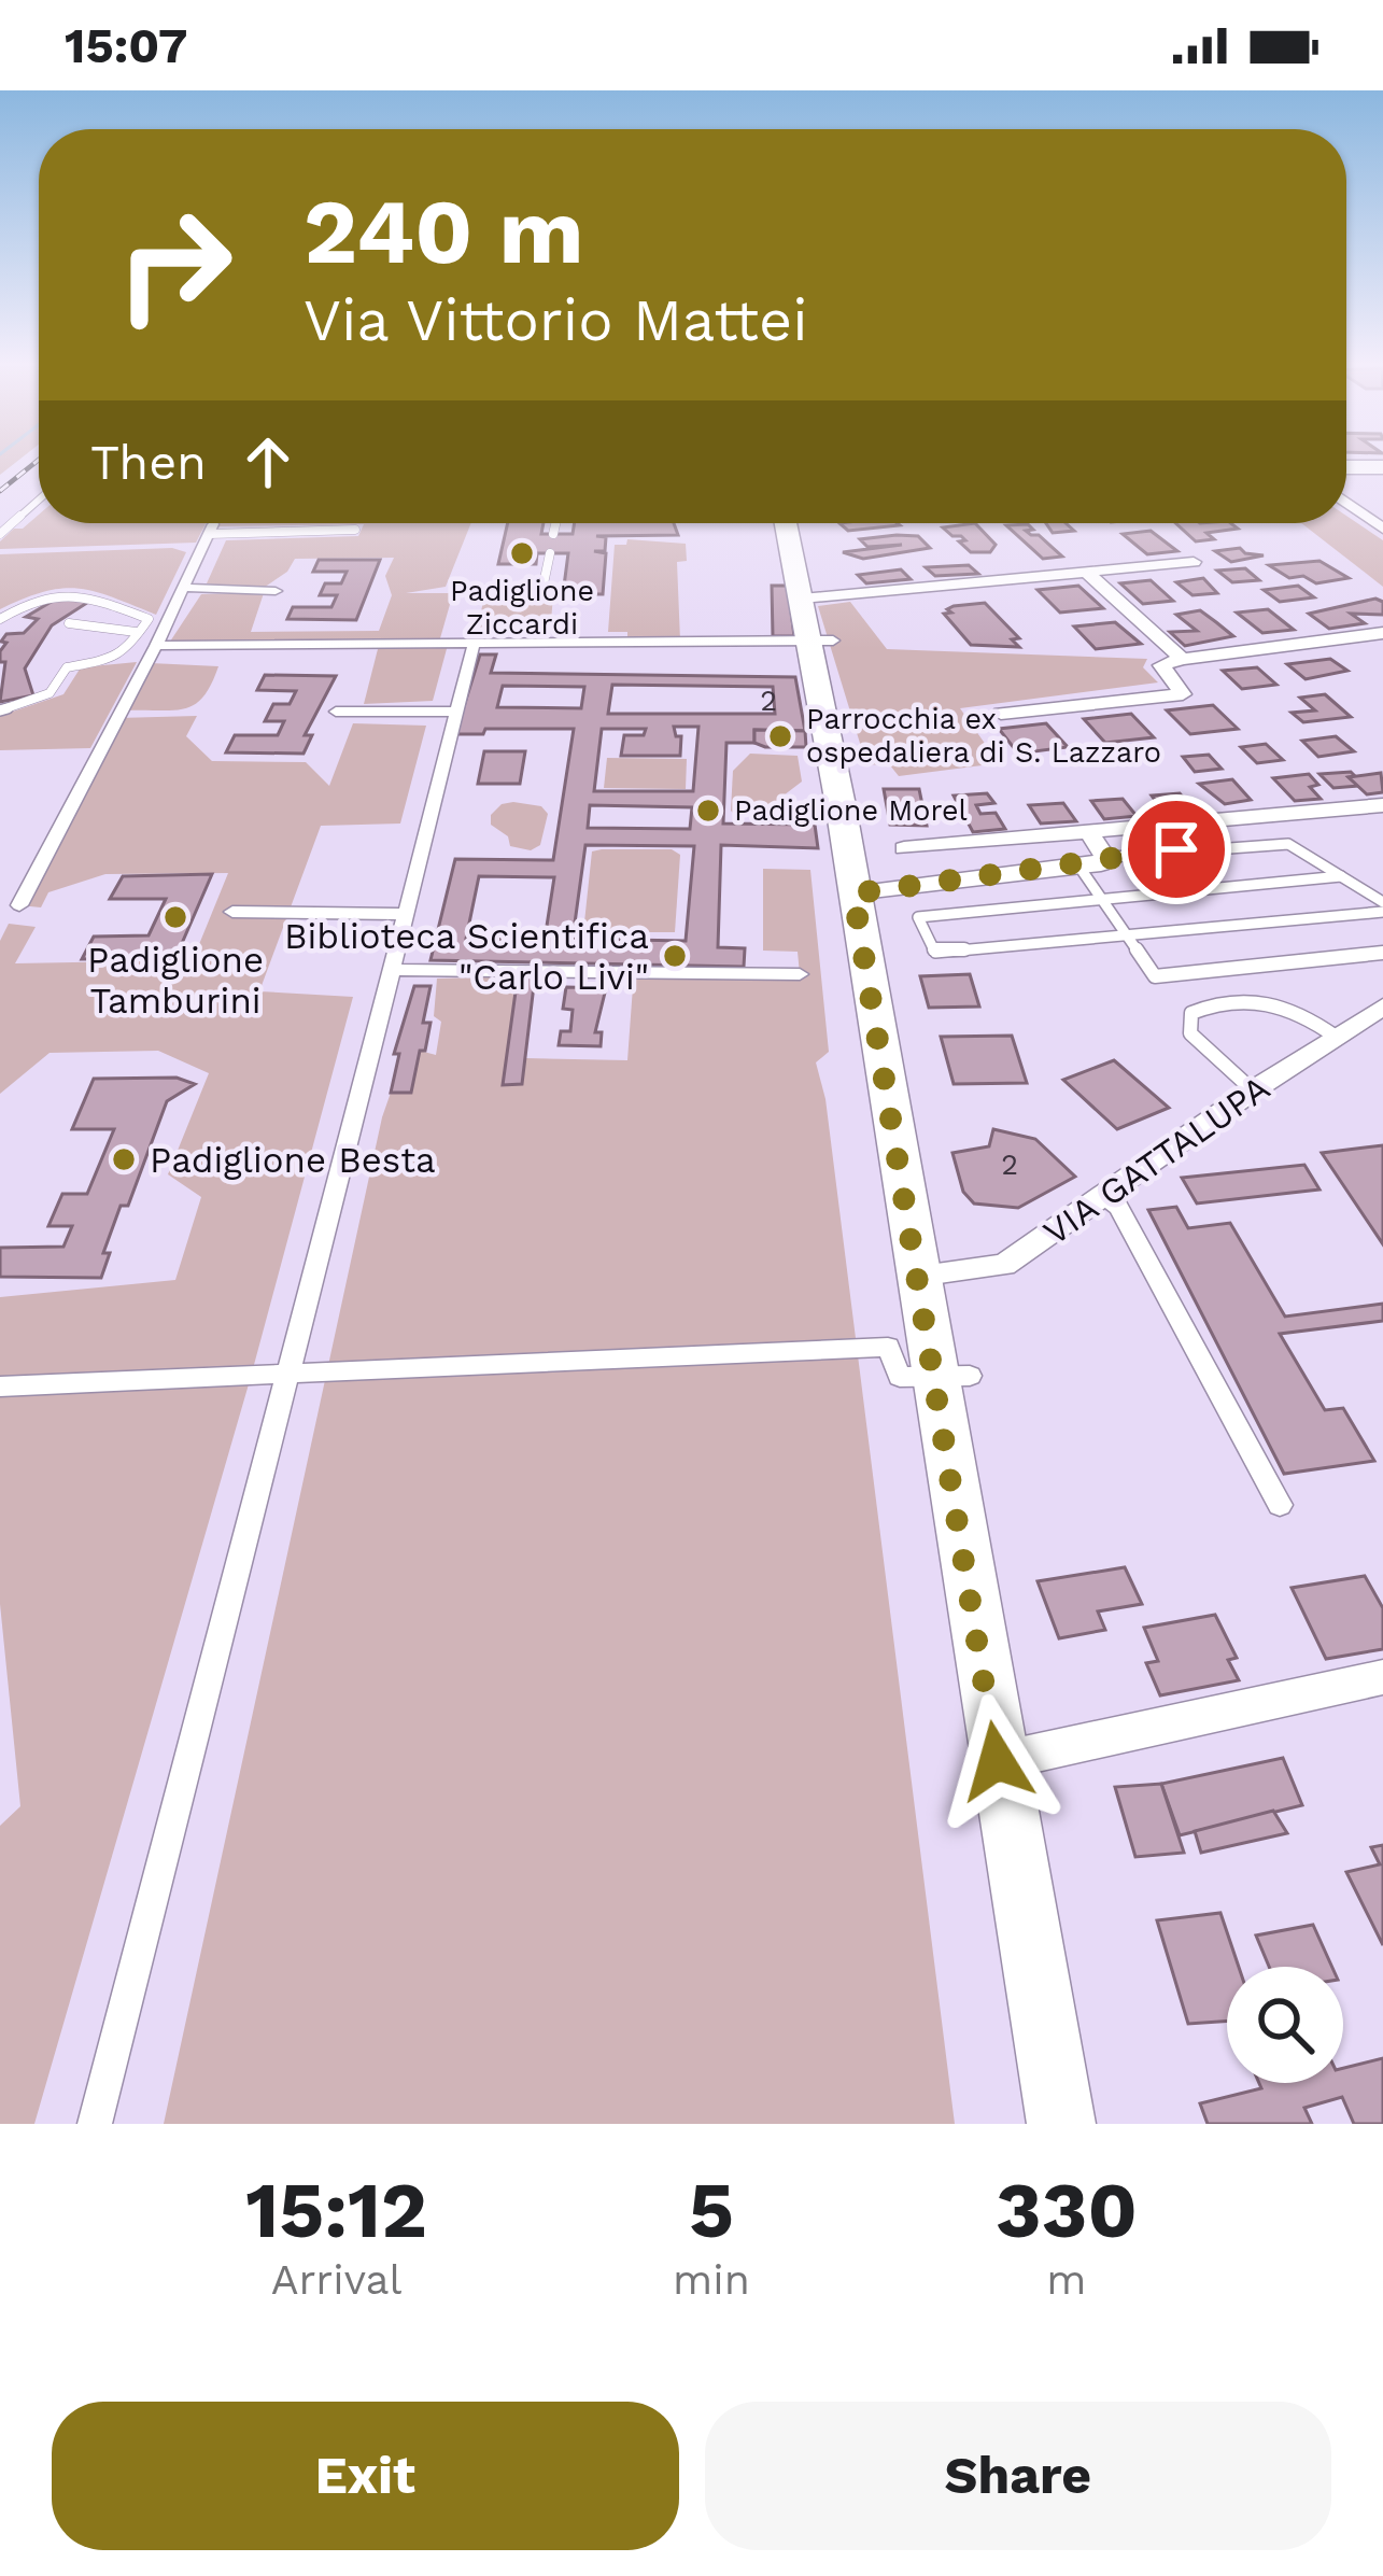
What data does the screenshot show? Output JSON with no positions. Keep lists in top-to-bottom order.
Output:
{
  "streets": {
    "street": ["VIA GATTALUPA"]
  },
  "places": [
    "Padiglione Ziccardi",
    "Parrocchia ex ospedaliera di S. Lazzaro",
    "Padiglione Morel",
    "Padiglione Tamburini",
    "Biblioteca Scientifica \"Carlo Livi\"",
    "Padiglione Besta"
  ],
  "house_numbers": ["2", "2"],
  "page": {
    "status": "15:07",
    "turn": ["240 m", "Via Vittorio Mattei"],
    "then": "Then",
    "eta": [
      "15:12",
      "Arrival",
      "5",
      "min",
      "330",
      "m"
    ],
    "buttons": ["Exit", "Share"]
  }
}
